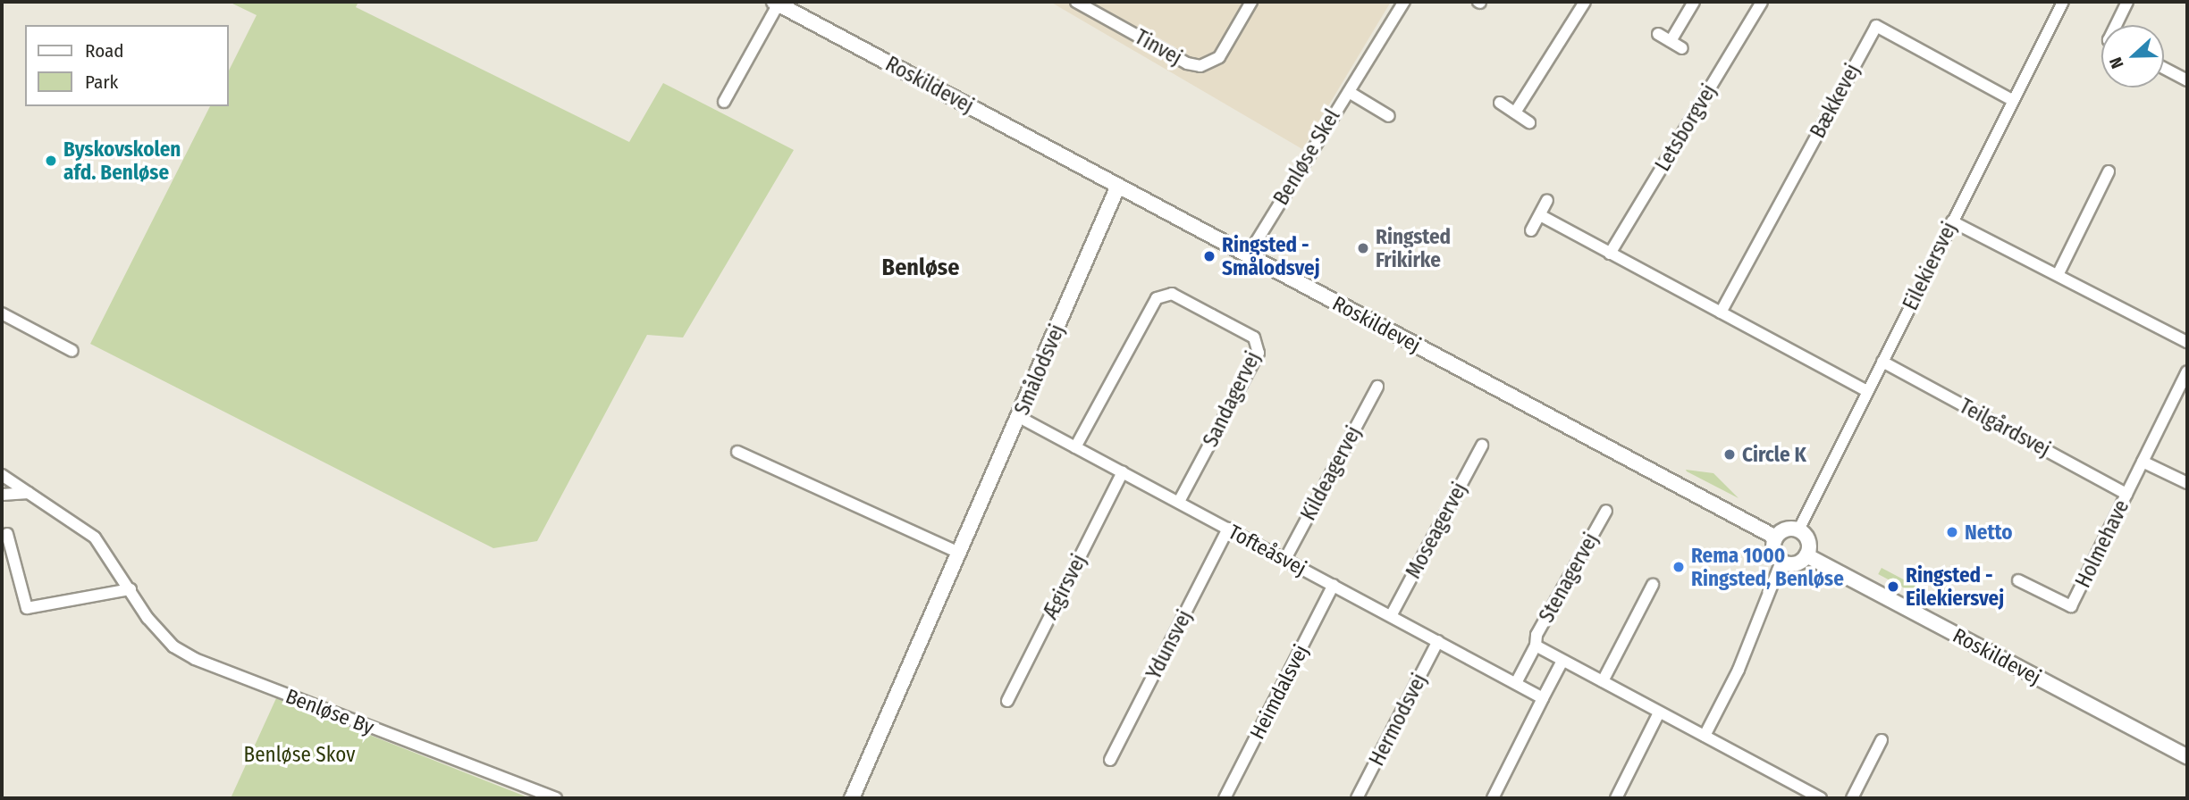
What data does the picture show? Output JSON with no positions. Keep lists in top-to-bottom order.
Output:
{
  "streets": {
    "street": [
      "Tinvej",
      "Roskildevej",
      "Bækkevej",
      "Letsborgvej",
      "Benløse Skel",
      "Eilekiersvej",
      "Smålodsvej",
      "Sandagervej",
      "Teilgårdsvej",
      "Kildeagervej",
      "Moseagervej",
      "Holmehave",
      "Tofteåsvej",
      "Stenagervej",
      "Ægirsvej",
      "Ydunsvej",
      "Heimdalsvej",
      "Benløse By",
      "Hermodsvej"
    ]
  },
  "crossings": [
    ["Roskildevej", "Benløse Skel"],
    ["Roskildevej", "Eilekiersvej"],
    ["Roskildevej", "Smålodsvej"],
    ["Bækkevej", "Eilekiersvej"],
    ["Eilekiersvej", "Teilgårdsvej"],
    ["Smålodsvej", "Tofteåsvej"],
    ["Sandagervej", "Tofteåsvej"],
    ["Teilgårdsvej", "Holmehave"],
    ["Kildeagervej", "Tofteåsvej"],
    ["Moseagervej", "Tofteåsvej"],
    ["Tofteåsvej", "Ægirsvej"],
    ["Tofteåsvej", "Ydunsvej"],
    ["Tofteåsvej", "Heimdalsvej"],
    ["Tofteåsvej", "Hermodsvej"]
  ],
  "districts": ["Benløse"],
  "parks": ["Benløse Skov"],
  "places": [
    "Byskovskolen afd. Benløse",
    "Ringsted Frikirke",
    "Ringsted - Smålodsvej",
    "Circle K",
    "Netto",
    "Rema 1000 Ringsted, Benløse",
    "Ringsted - Eilekiersvej"
  ],
  "legend": ["Road", "Park"],
  "north": "left"
}
